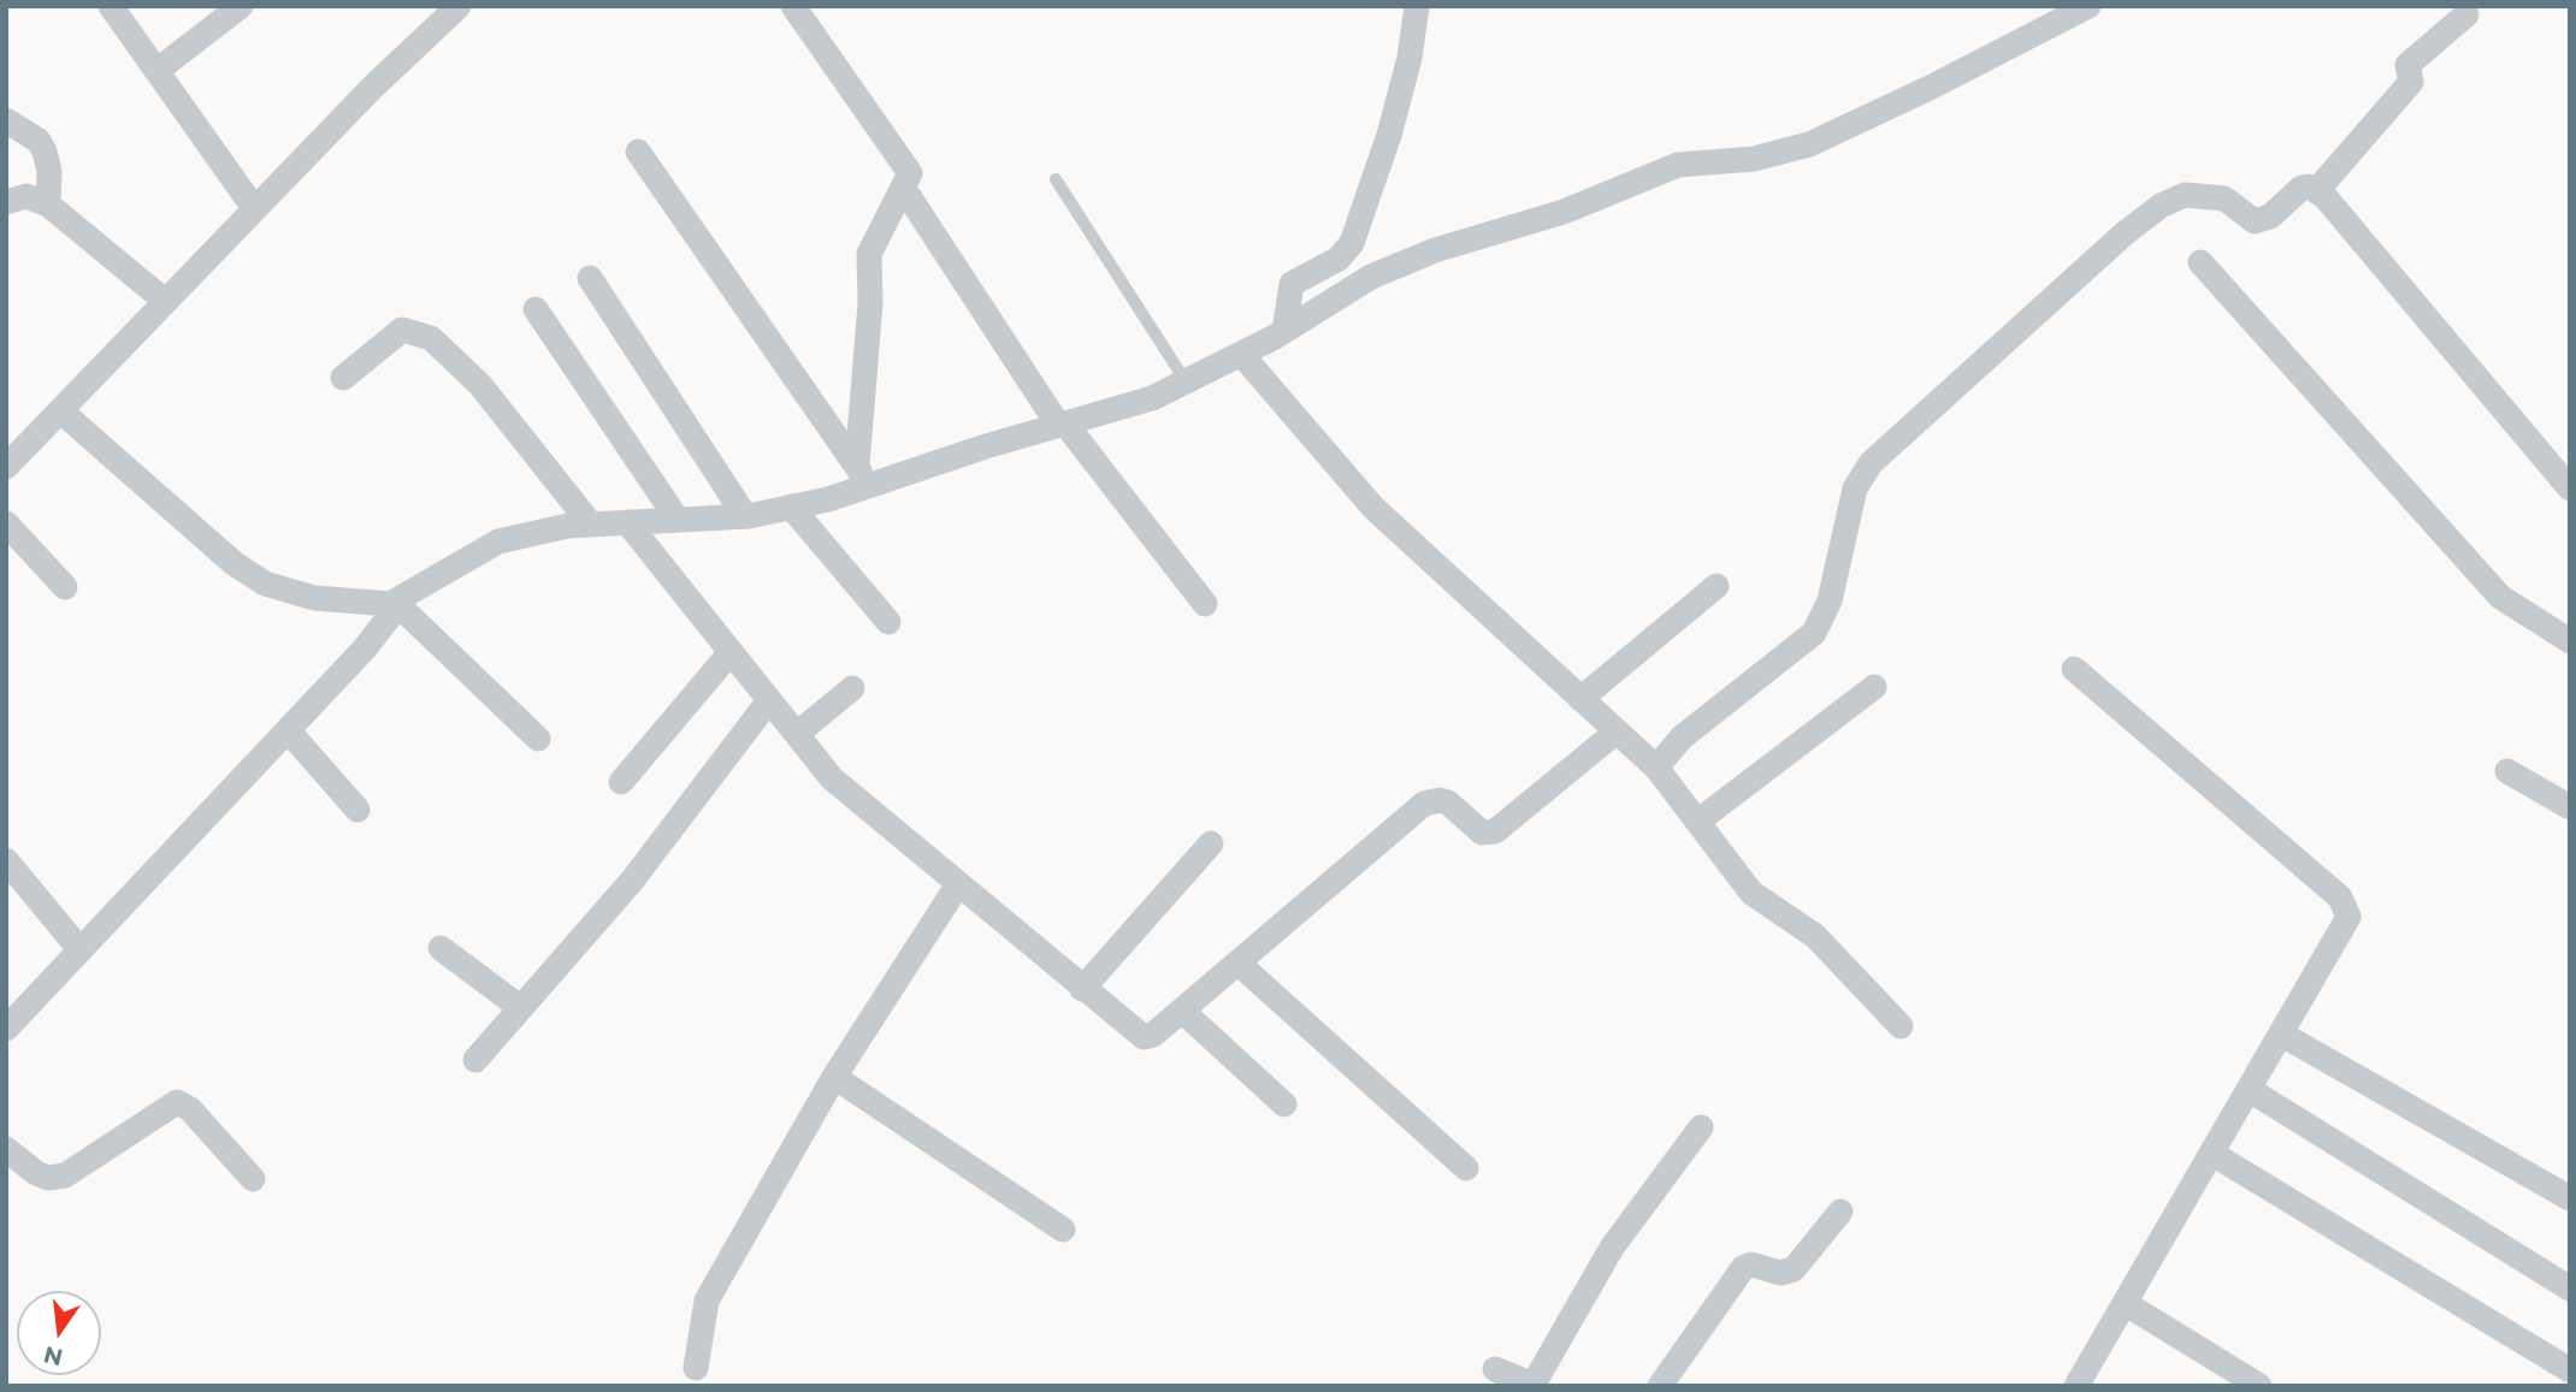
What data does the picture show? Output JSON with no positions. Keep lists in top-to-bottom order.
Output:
{
  "north": "bottom"
}
